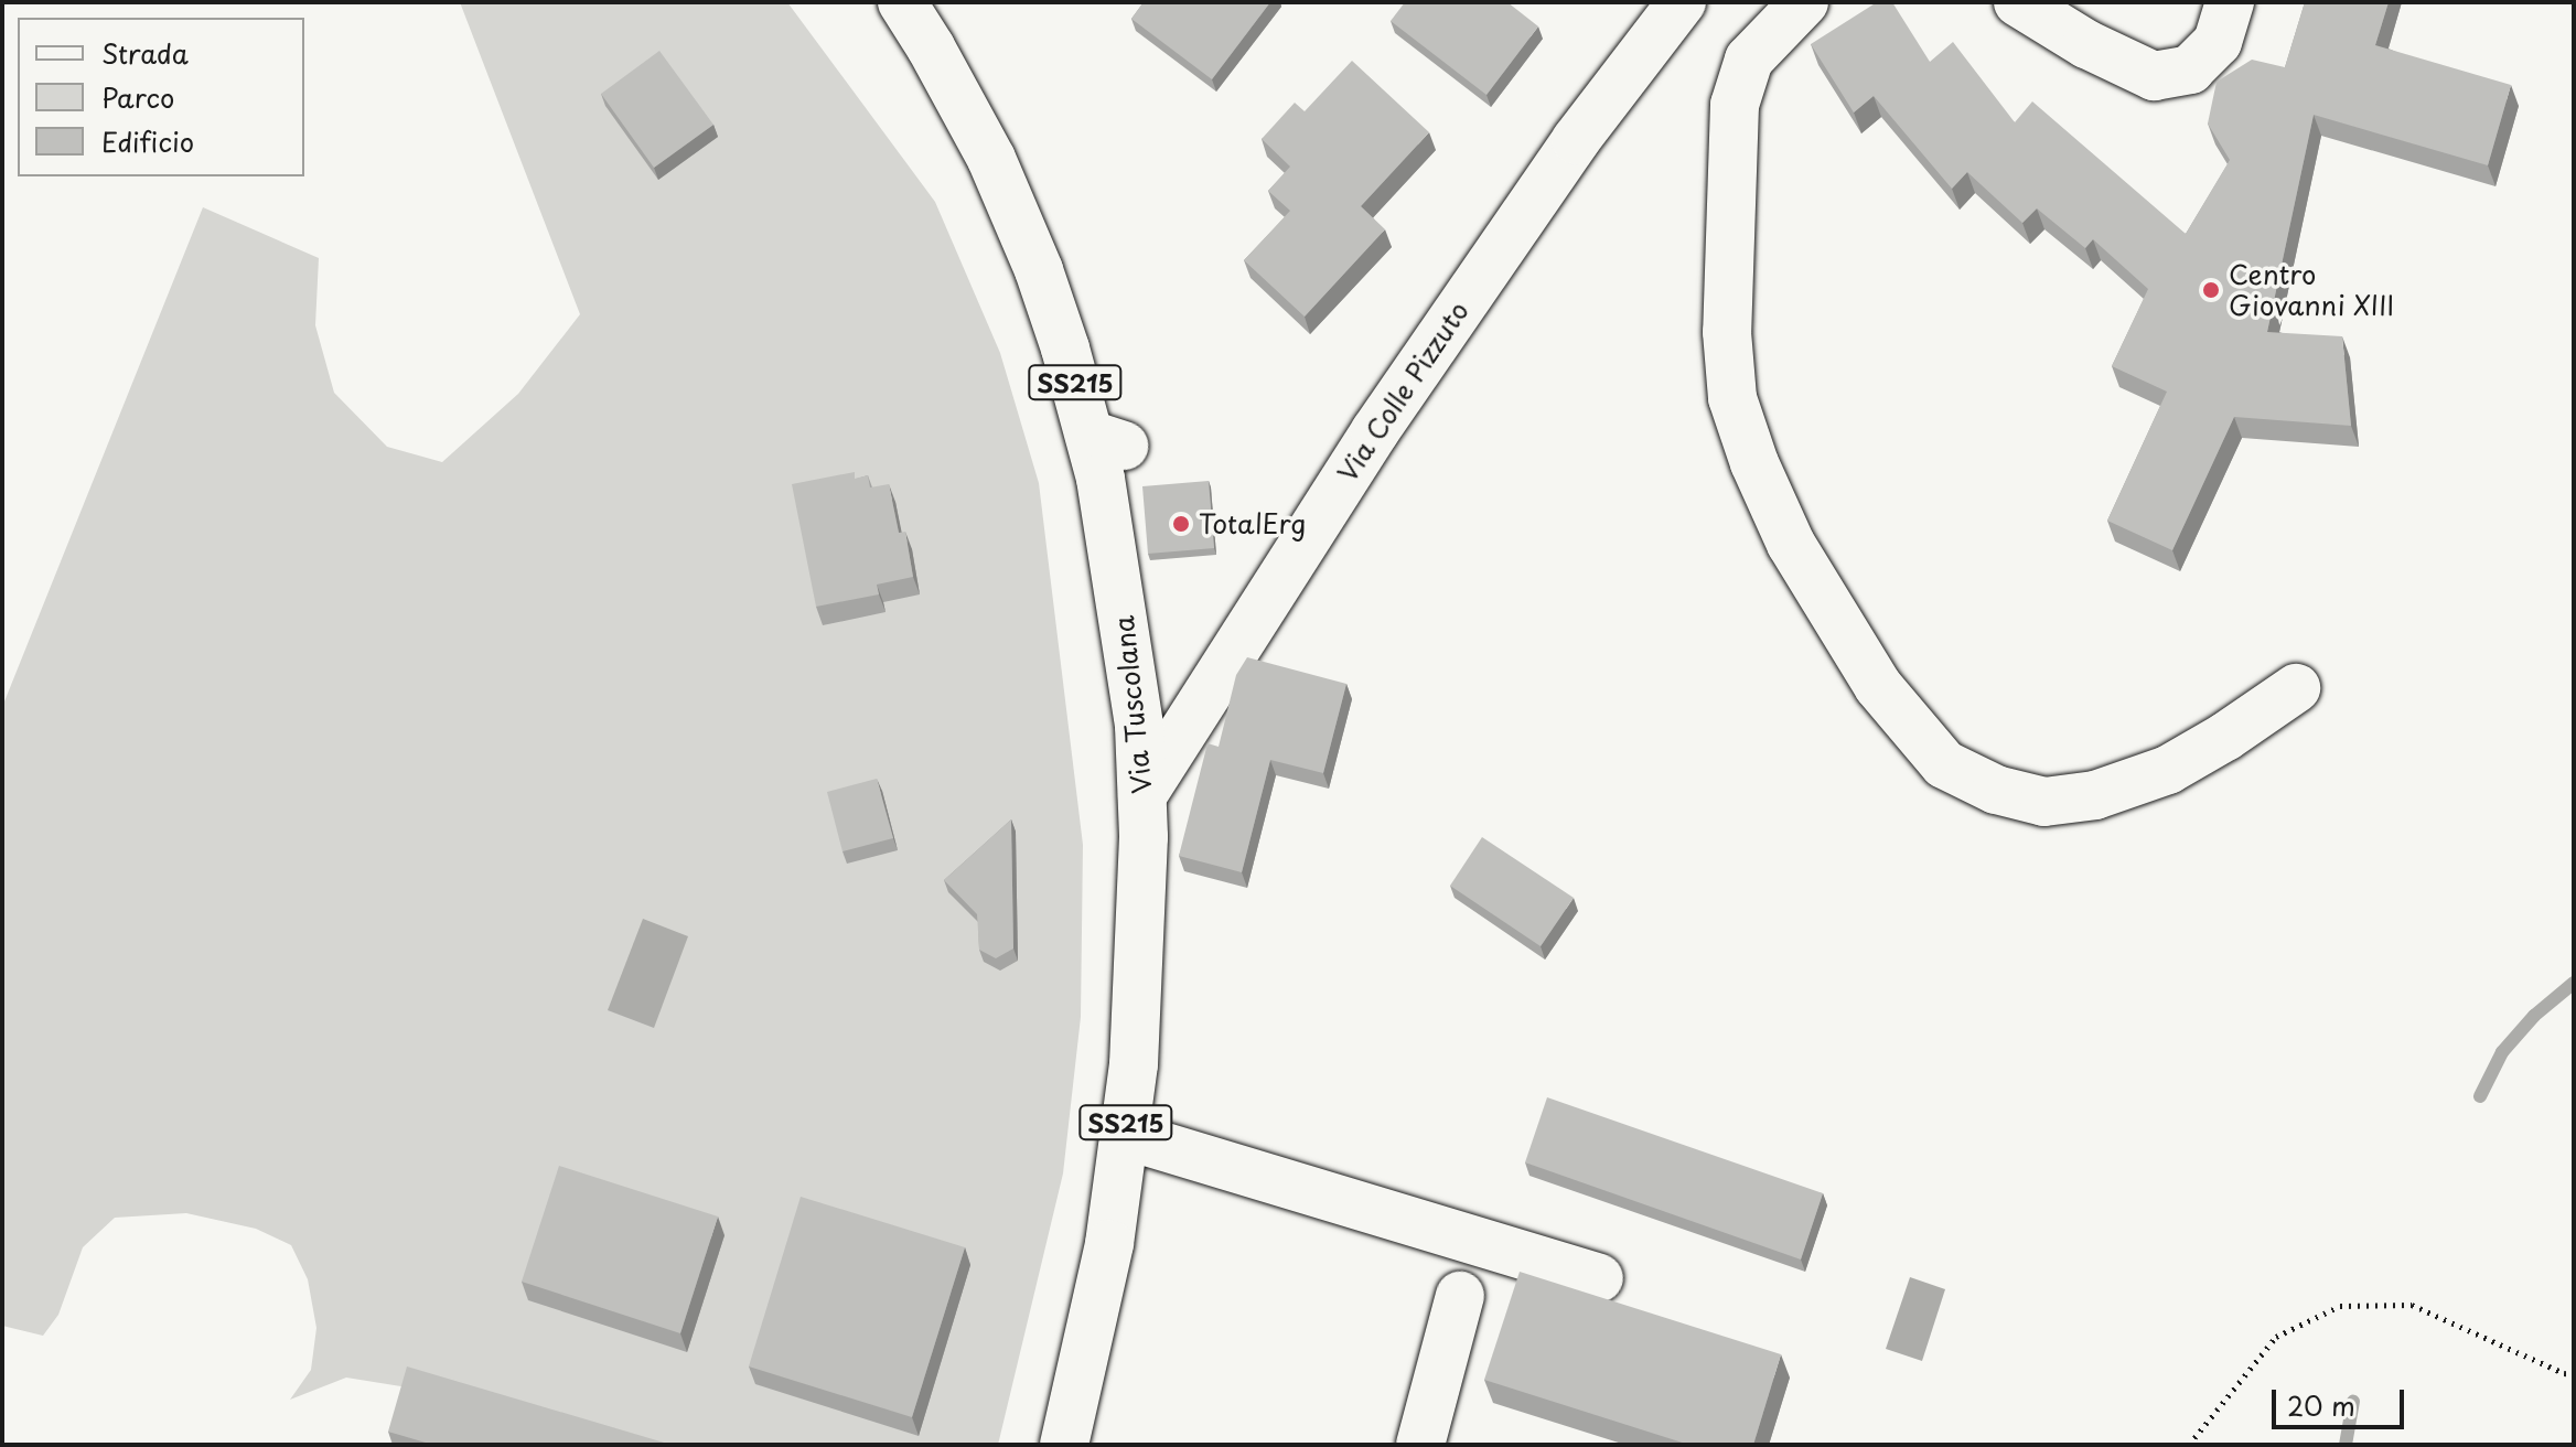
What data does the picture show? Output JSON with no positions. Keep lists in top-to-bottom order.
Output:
{
  "streets": {
    "main road": ["SS215", "Via Colle Pizzuto", "Via Tuscolana"]
  },
  "crossings": [
    ["Via Colle Pizzuto", "Via Tuscolana"]
  ],
  "places": ["Centro Giovanni XIII", "TotalErg"],
  "legend": ["Strada", "Parco", "Edificio"],
  "scale_bar": "20 m"
}
